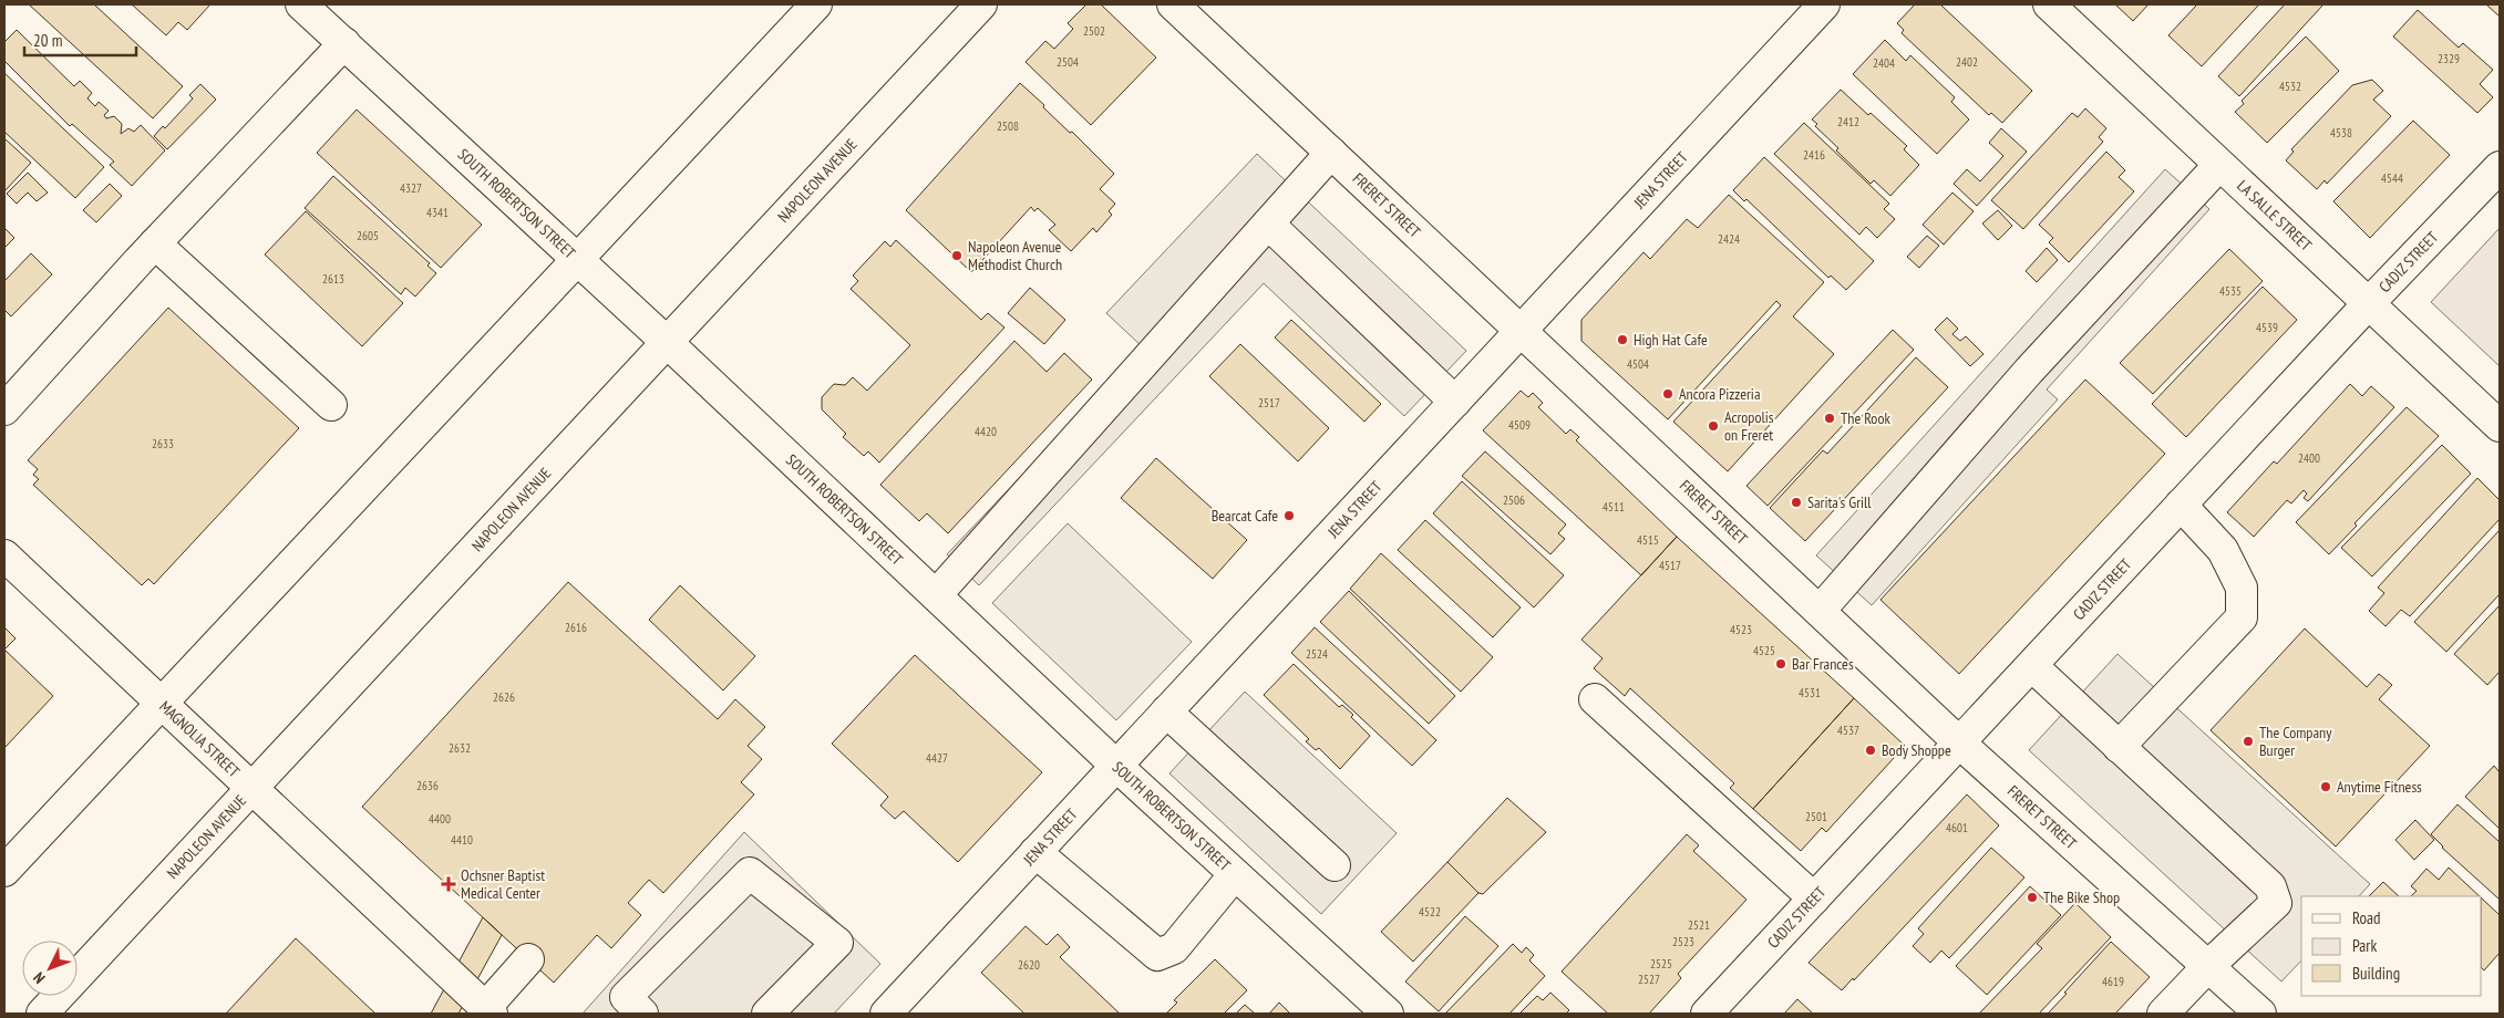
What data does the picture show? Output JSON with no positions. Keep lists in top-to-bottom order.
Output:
{
  "streets": {
    "street": [
      "JENA STREET",
      "NAPOLEON AVENUE",
      "SOUTH ROBERTSON STREET",
      "FRERET STREET",
      "LA SALLE STREET",
      "CADIZ STREET",
      "MAGNOLIA STREET"
    ]
  },
  "crossings": [
    ["JENA STREET", "SOUTH ROBERTSON STREET"],
    ["JENA STREET", "FRERET STREET"],
    ["NAPOLEON AVENUE", "SOUTH ROBERTSON STREET"],
    ["NAPOLEON AVENUE", "MAGNOLIA STREET"],
    ["FRERET STREET", "CADIZ STREET"],
    ["LA SALLE STREET", "CADIZ STREET"]
  ],
  "places": {
    "other": [
      "Napoleon Avenue Methodist Church",
      "High Hat Cafe",
      "Ancora Pizzeria",
      "The Rook",
      "Acropolis on Freret",
      "Sarita's Grill",
      "Bearcat Cafe",
      "Bar Frances",
      "The Company Burger",
      "Body Shoppe",
      "Anytime Fitness",
      "The Bike Shop"
    ],
    "health": ["Ochsner Baptist Medical Center"]
  },
  "house_numbers": [
    "2502",
    "2329",
    "2504",
    "2402",
    "2404",
    "4532",
    "2412",
    "2508",
    "4538",
    "2416",
    "4544",
    "4327",
    "4341",
    "2605",
    "2424",
    "2613",
    "4535",
    "4539",
    "4504",
    "2517",
    "4509",
    "4420",
    "2633",
    "2400",
    "2506",
    "4511",
    "4515",
    "4517",
    "2616",
    "4523",
    "4525",
    "2524",
    "4531",
    "2626",
    "4537",
    "2632",
    "4427",
    "2636",
    "2501",
    "4400",
    "4601",
    "4410",
    "4522",
    "2521",
    "2523",
    "2525",
    "2620",
    "2527",
    "4619"
  ],
  "legend": ["Road", "Park", "Building"],
  "scale_bar": "20 m",
  "north": "bottom left"
}
